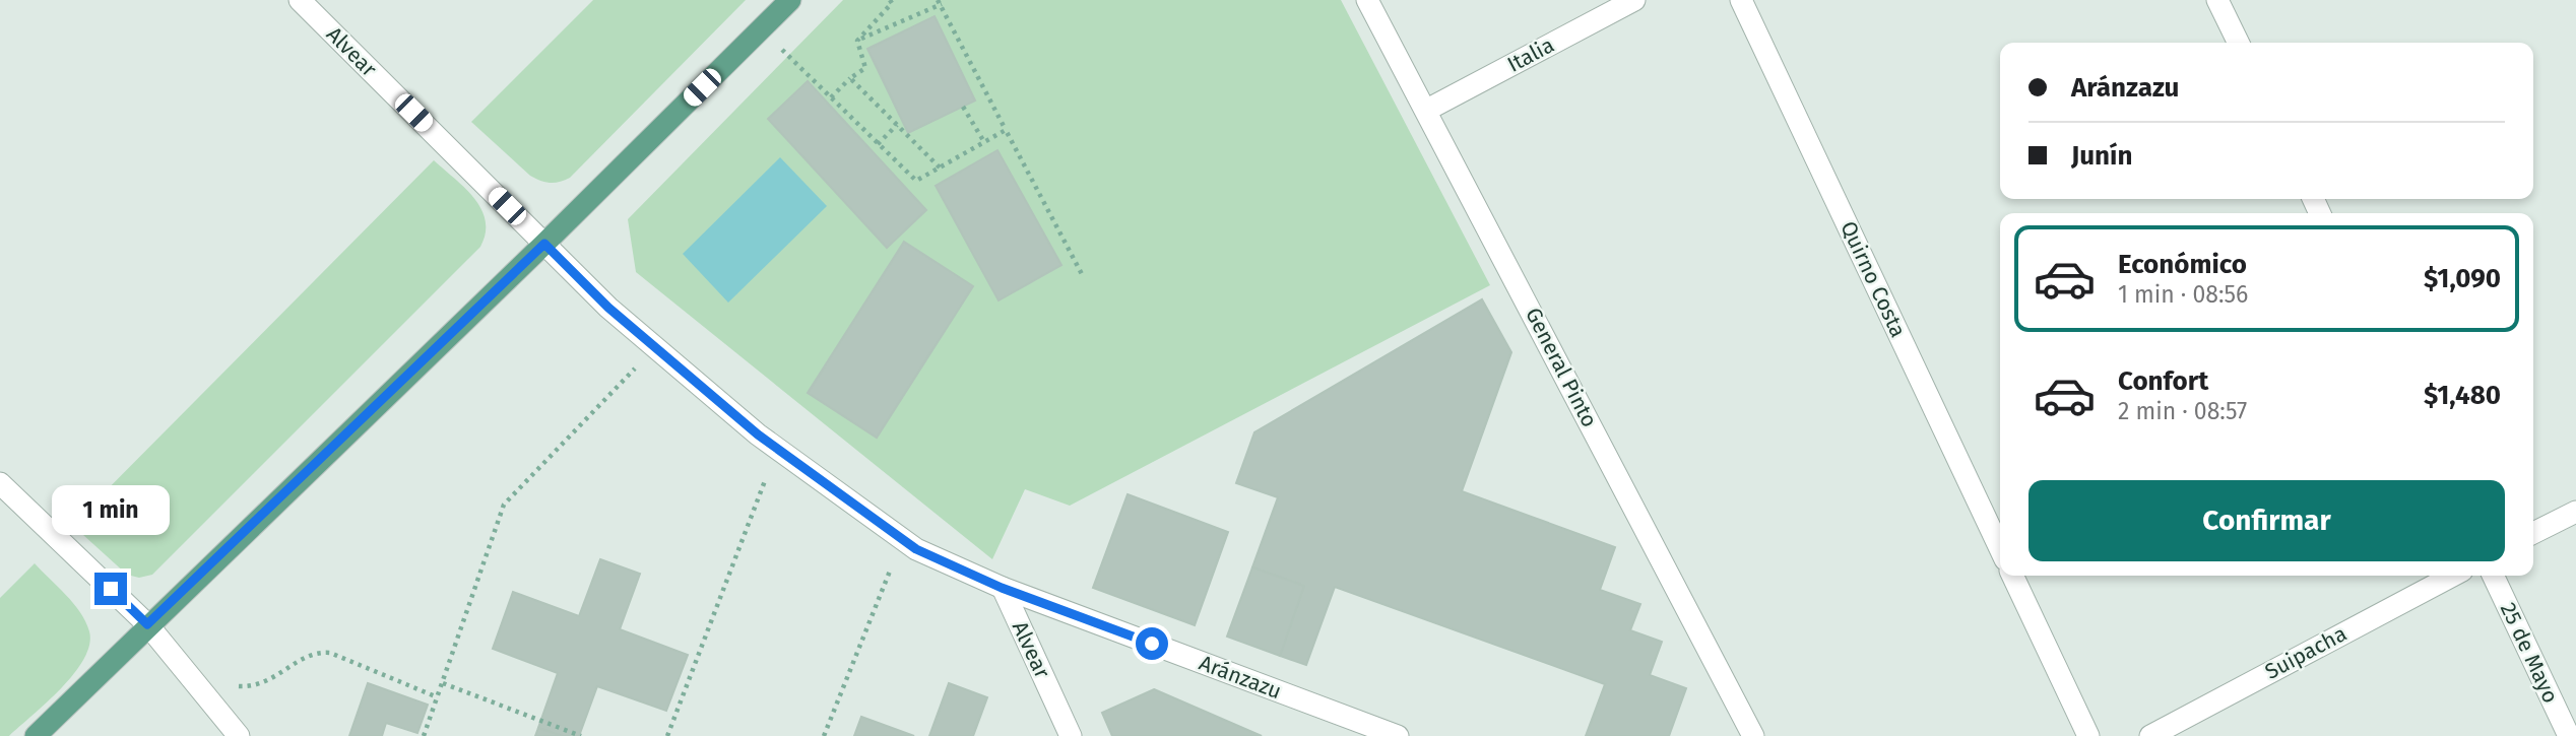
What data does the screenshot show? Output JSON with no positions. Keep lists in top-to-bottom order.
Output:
{
  "streets": {
    "street": [
      "Alvear",
      "Italia",
      "Quirno Costa",
      "General Pinto",
      "Suipacha",
      "25 de Mayo",
      "Aránzazu"
    ]
  },
  "crossings": [
    ["Alvear", "Aránzazu"],
    ["Italia", "General Pinto"]
  ],
  "page": {
    "banner": ["Aránzazu", "Junín"],
    "list": [
      {
        "name": "Económico",
        "note": "1 min · 08:56",
        "value": "$1,090"
      },
      {
        "name": "Confort",
        "note": "2 min · 08:57",
        "value": "$1,480"
      }
    ],
    "buttons": "Confirmar",
    "bubble": "1 min"
  }
}
